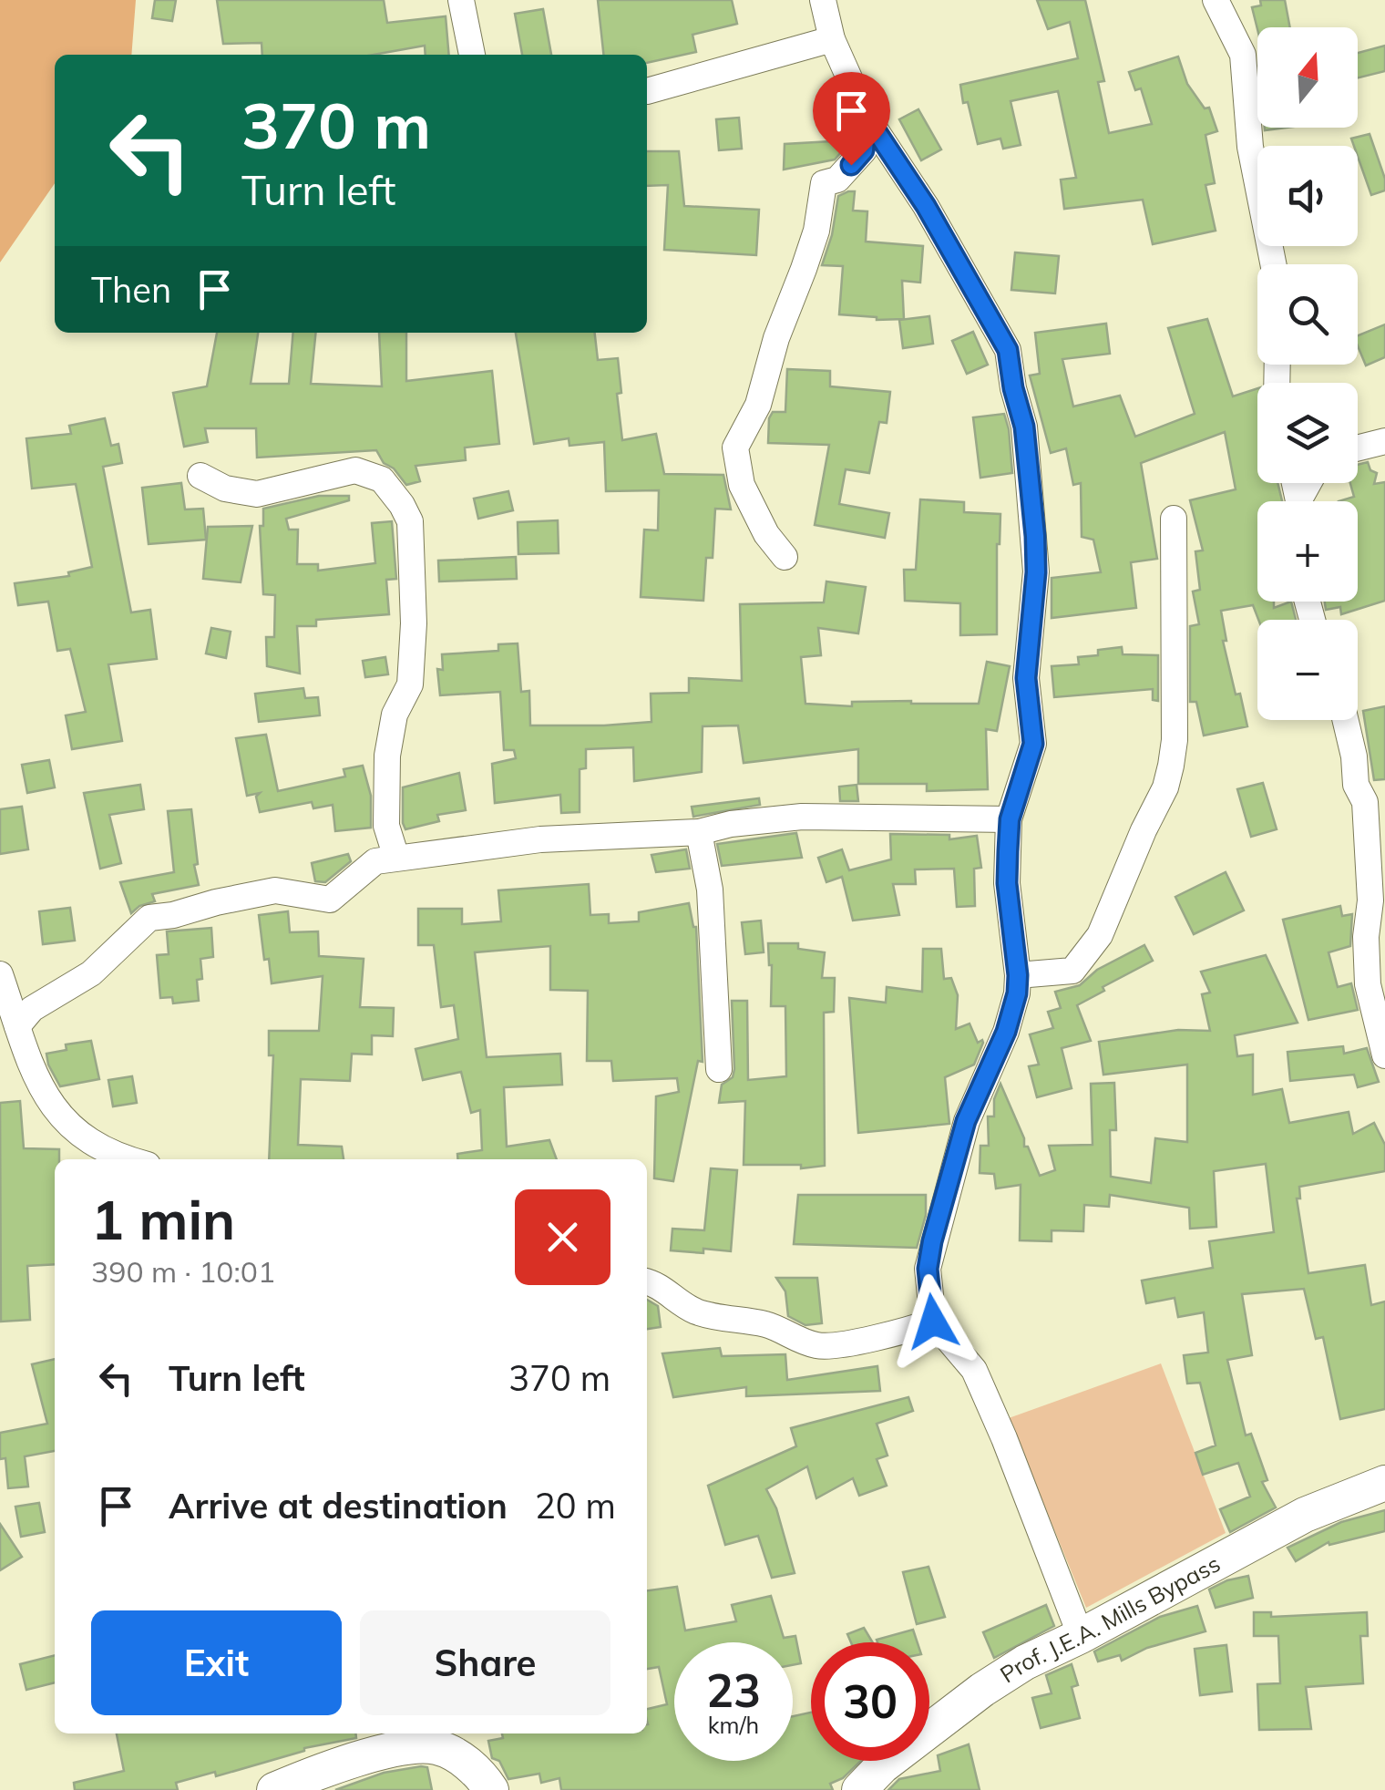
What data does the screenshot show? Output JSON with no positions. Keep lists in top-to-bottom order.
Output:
{
  "streets": {
    "street": ["Prof. J.E.A. Mills Bypass"]
  },
  "north": "top",
  "page": {
    "map_buttons": ["+", "−"],
    "turn": ["370 m", "Turn left"],
    "then": "Then",
    "heading": ["1 min", "390 m · 10:01"],
    "list": [
      {
        "name": "Turn left",
        "value": "370 m"
      },
      {
        "name": "Arrive at destination",
        "value": "20 m"
      }
    ],
    "buttons": ["Exit", "Share"],
    "speed": "23 km/h",
    "limit": "30"
  }
}
